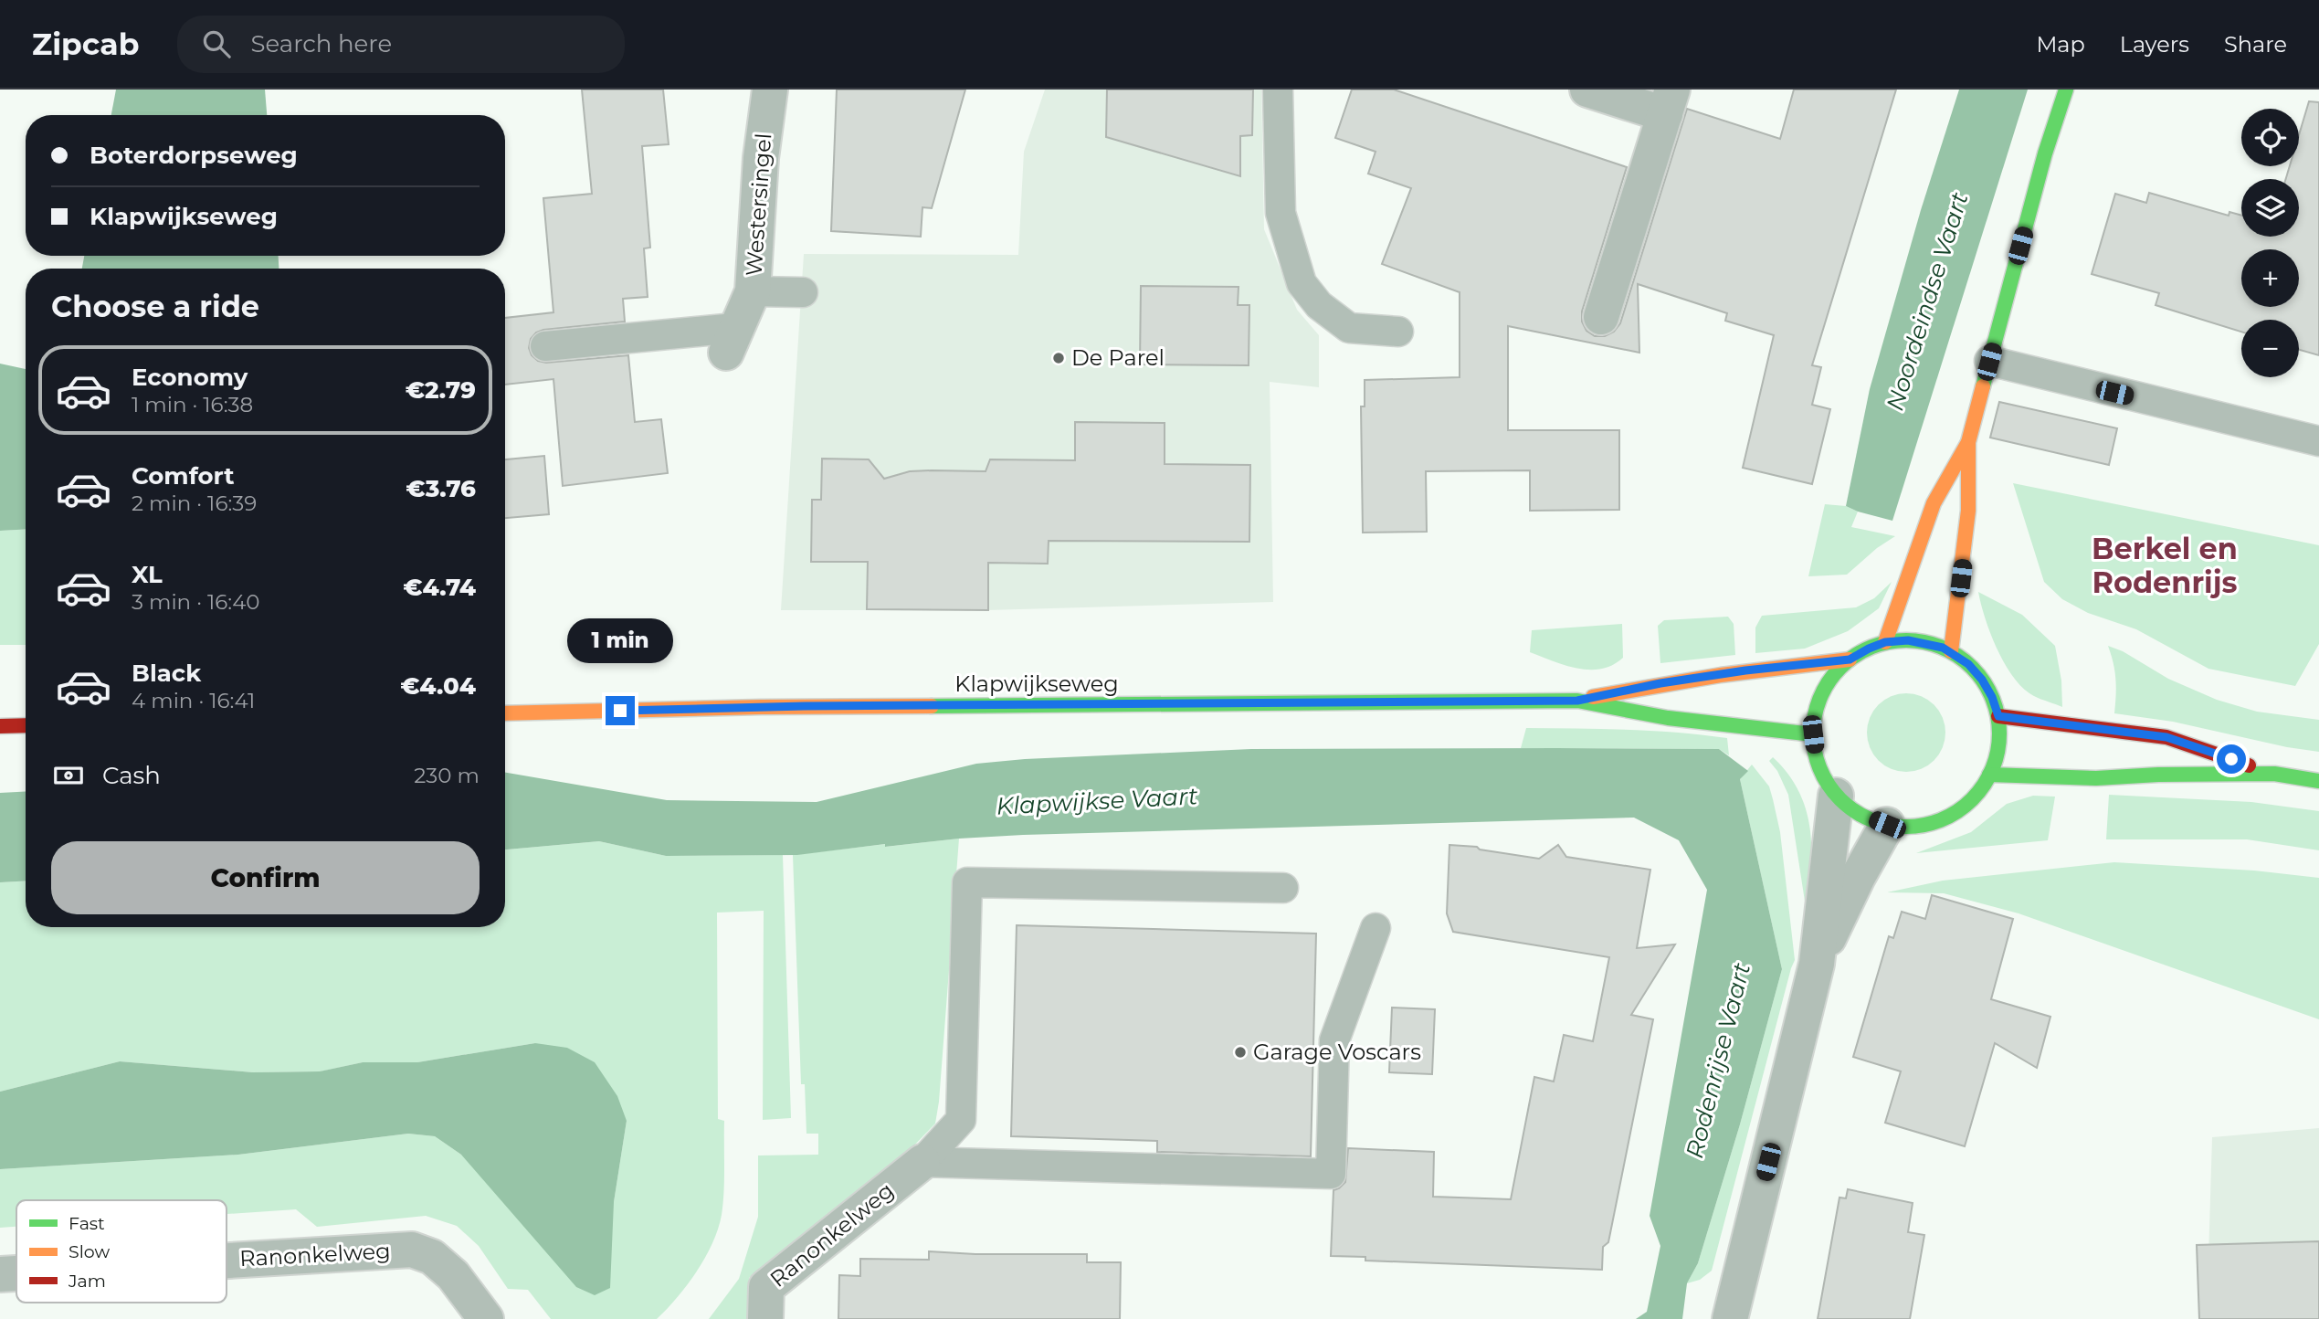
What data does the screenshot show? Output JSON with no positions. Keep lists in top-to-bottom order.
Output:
{
  "streets": {
    "main road": ["Klapwijkseweg"],
    "street": ["Westersingel", "Ranonkelweg"]
  },
  "districts": ["Berkel en Rodenrijs"],
  "water": ["Noordeindse Vaart", "Klapwijkse Vaart", "Rodenrijse Vaart"],
  "places": ["De Parel", "Garage Voscars"],
  "legend": ["Fast", "Slow", "Jam"],
  "page": {
    "header": "Zipcab",
    "search": "Search here",
    "nav": ["Map", "Layers", "Share"],
    "map_buttons": ["+", "−"],
    "banner": ["Boterdorpseweg", "Klapwijkseweg"],
    "heading": "Choose a ride",
    "list": [
      {
        "name": "Economy",
        "note": "1 min · 16:38",
        "value": "€2.79"
      },
      {
        "name": "Comfort",
        "note": "2 min · 16:39",
        "value": "€3.76"
      },
      {
        "name": "XL",
        "note": "3 min · 16:40",
        "value": "€4.74"
      },
      {
        "name": "Black",
        "note": "4 min · 16:41",
        "value": "€4.04"
      }
    ],
    "bubble": "1 min",
    "pay": ["Cash", "230 m"],
    "buttons": "Confirm"
  }
}
